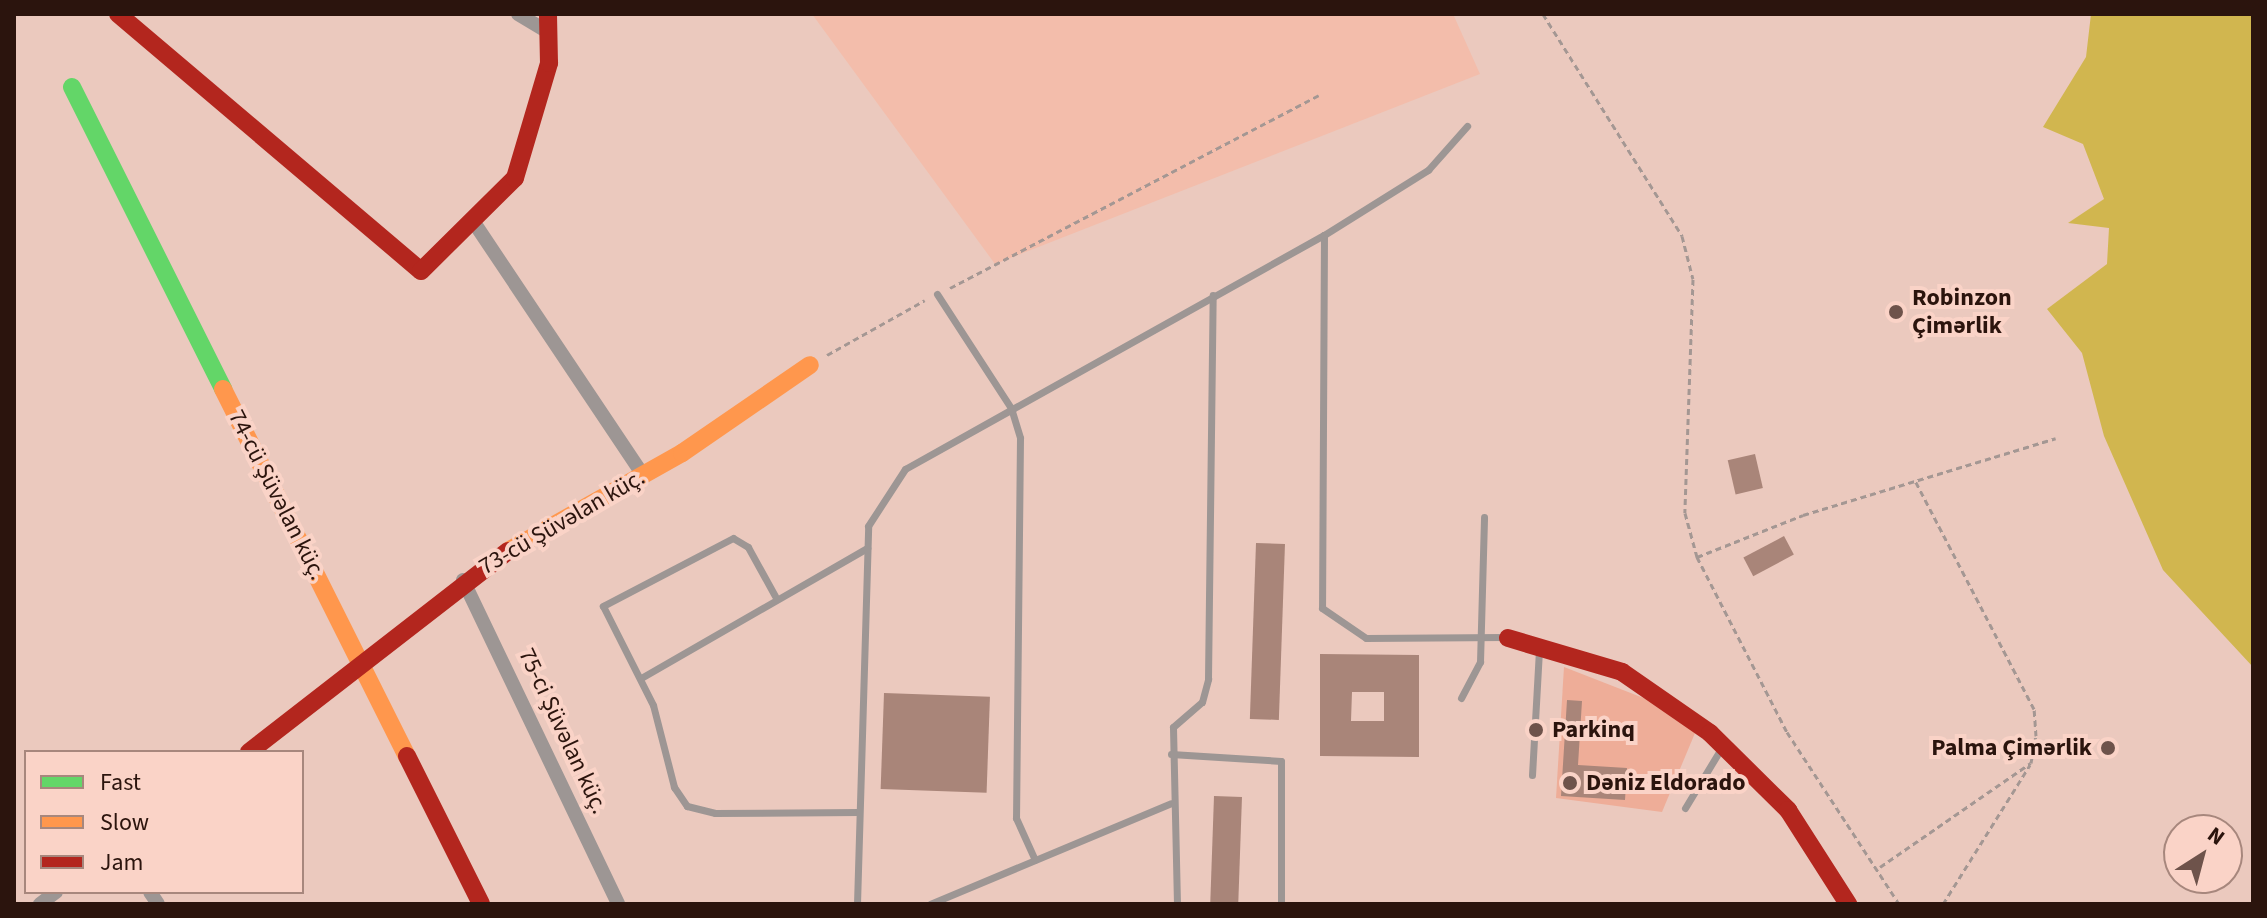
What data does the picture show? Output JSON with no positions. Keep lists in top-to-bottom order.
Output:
{
  "streets": {
    "street": ["74-cü Şüvəlan küç.", "73-cü Şüvəlan küç.", "75-ci Şüvəlan küç."]
  },
  "crossings": [
    ["74-cü Şüvəlan küç.", "73-cü Şüvəlan küç."],
    ["73-cü Şüvəlan küç.", "75-ci Şüvəlan küç."]
  ],
  "places": [
    "Robinzon Çimərlik",
    "Parkinq",
    "Palma Çimərlik",
    "Dəniz Eldorado"
  ],
  "legend": ["Fast", "Slow", "Jam"],
  "north": "top right"
}
